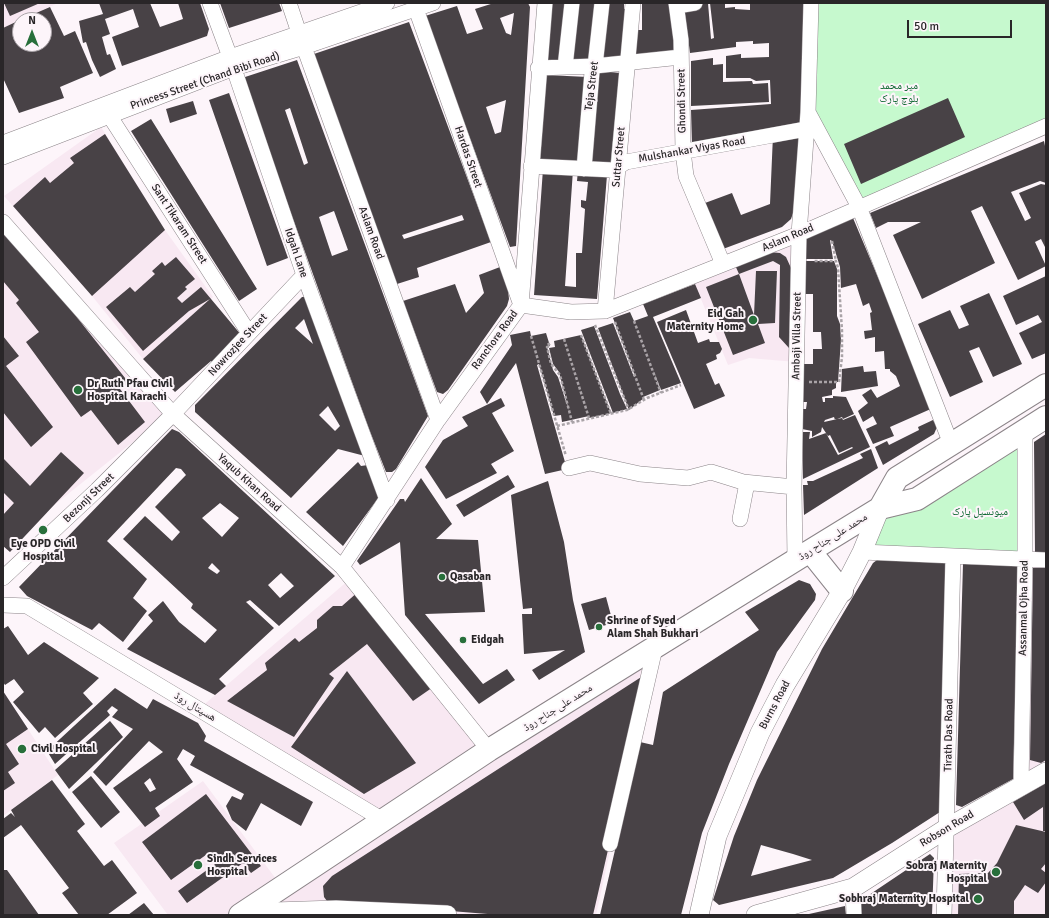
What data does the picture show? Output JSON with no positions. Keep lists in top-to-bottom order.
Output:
{
  "streets": {
    "highway": ["محمد علی جناح روڈ"],
    "main road": ["Burns Road", "Robson Road"],
    "street": [
      "Princess Street (Chand Bibi Road)",
      "Teja Street",
      "Ghondi Street",
      "Mulshankar Viyas Road",
      "Hardas Street",
      "Suttar Street",
      "Sant Tikaram Street",
      "Aslam Road",
      "Idgah Lane",
      "Ambaji Villa Street",
      "Ranchore Road",
      "Nowrozjee Street",
      "Yaqub Khan Road",
      "Bezonji Street",
      "Assanmal Ojha Road",
      "ھسپتال روڈ",
      "Tirath Das Road"
    ]
  },
  "crossings": [
    ["Princess Street (Chand Bibi Road)", "Hardas Street"],
    ["Princess Street (Chand Bibi Road)", "Sant Tikaram Street"],
    ["Princess Street (Chand Bibi Road)", "Aslam Road"],
    ["Princess Street (Chand Bibi Road)", "Idgah Lane"],
    ["Teja Street", "Mulshankar Viyas Road"],
    ["Ghondi Street", "Mulshankar Viyas Road"],
    ["Ghondi Street", "Aslam Road"],
    ["Mulshankar Viyas Road", "Suttar Street"],
    ["Mulshankar Viyas Road", "Ambaji Villa Street"],
    ["Mulshankar Viyas Road", "Ranchore Road"],
    ["Hardas Street", "Aslam Road"],
    ["Hardas Street", "Ranchore Road"],
    ["Suttar Street", "Aslam Road"],
    ["Sant Tikaram Street", "Nowrozjee Street"],
    ["Aslam Road", "Ambaji Villa Street"],
    ["Aslam Road", "Ranchore Road"],
    ["Idgah Lane", "Ranchore Road"],
    ["Idgah Lane", "Nowrozjee Street"],
    ["Ambaji Villa Street", "محمد علی جناح روڈ"],
    ["Ranchore Road", "Yaqub Khan Road"],
    ["Nowrozjee Street", "Yaqub Khan Road"],
    ["Nowrozjee Street", "Bezonji Street"],
    ["Yaqub Khan Road", "Bezonji Street"],
    ["Yaqub Khan Road", "محمد علی جناح روڈ"],
    ["محمد علی جناح روڈ", "Assanmal Ojha Road"],
    ["محمد علی جناح روڈ", "Burns Road"],
    ["محمد علی جناح روڈ", "ھسپتال روڈ"],
    ["Assanmal Ojha Road", "Robson Road"],
    ["Tirath Das Road", "Robson Road"]
  ],
  "parks": ["میر محمد بلوچ پارک", "میونسپل پارک"],
  "places": [
    "Eid Gah Maternity Home",
    "Dr Ruth Pfau Civil Hospital Karachi",
    "Eye OPD Civil Hospital",
    "Qasaban",
    "Shrine of Syed Alam Shah Bukhari",
    "Eidgah",
    "Civil Hospital",
    "Sindh Services Hospital",
    "Sobraj Maternity Hospital",
    "Sobhraj Maternity Hospital"
  ],
  "scale_bar": "50 m",
  "north": "top"
}
